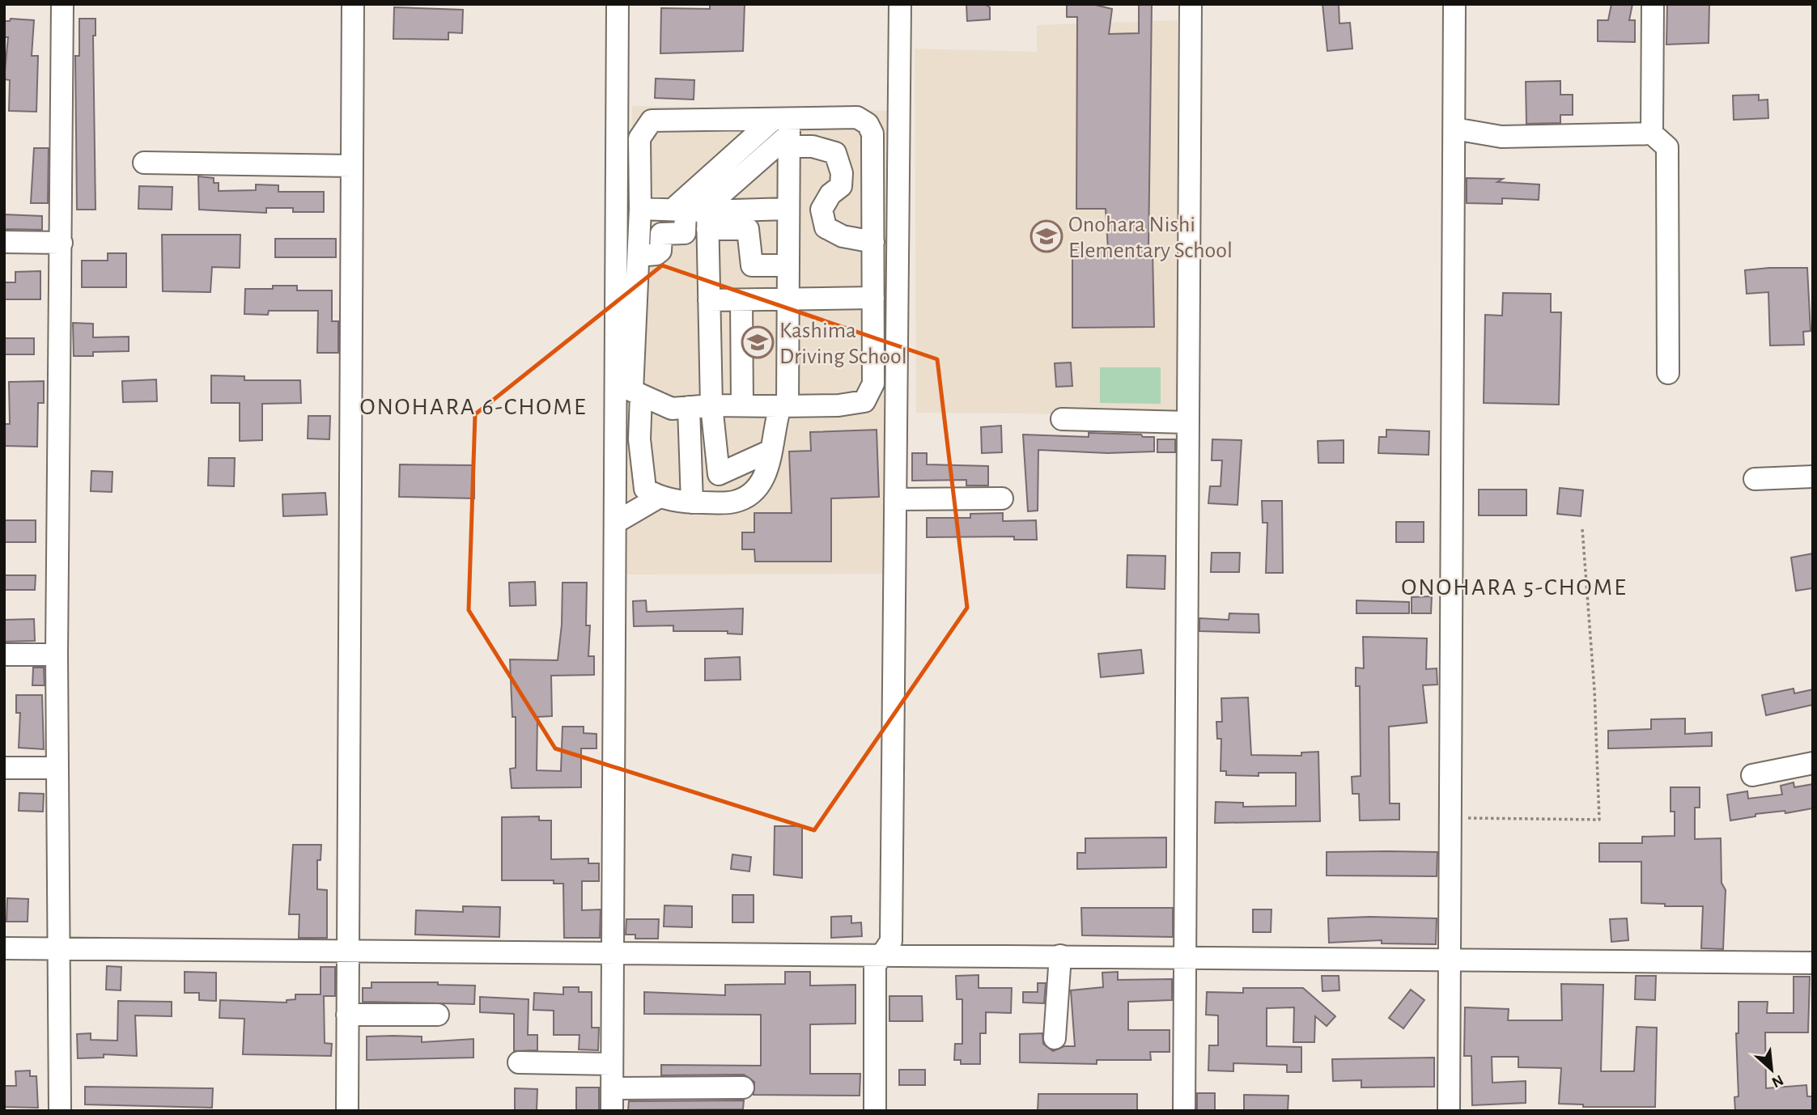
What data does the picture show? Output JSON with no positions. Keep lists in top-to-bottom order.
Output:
{
  "districts": ["ONOHARA 6-CHOME", "ONOHARA 5-CHOME"],
  "places": {
    "school or university": ["Onohara Nishi Elementary School", "Kashima Driving School"]
  },
  "north": "bottom right"
}
